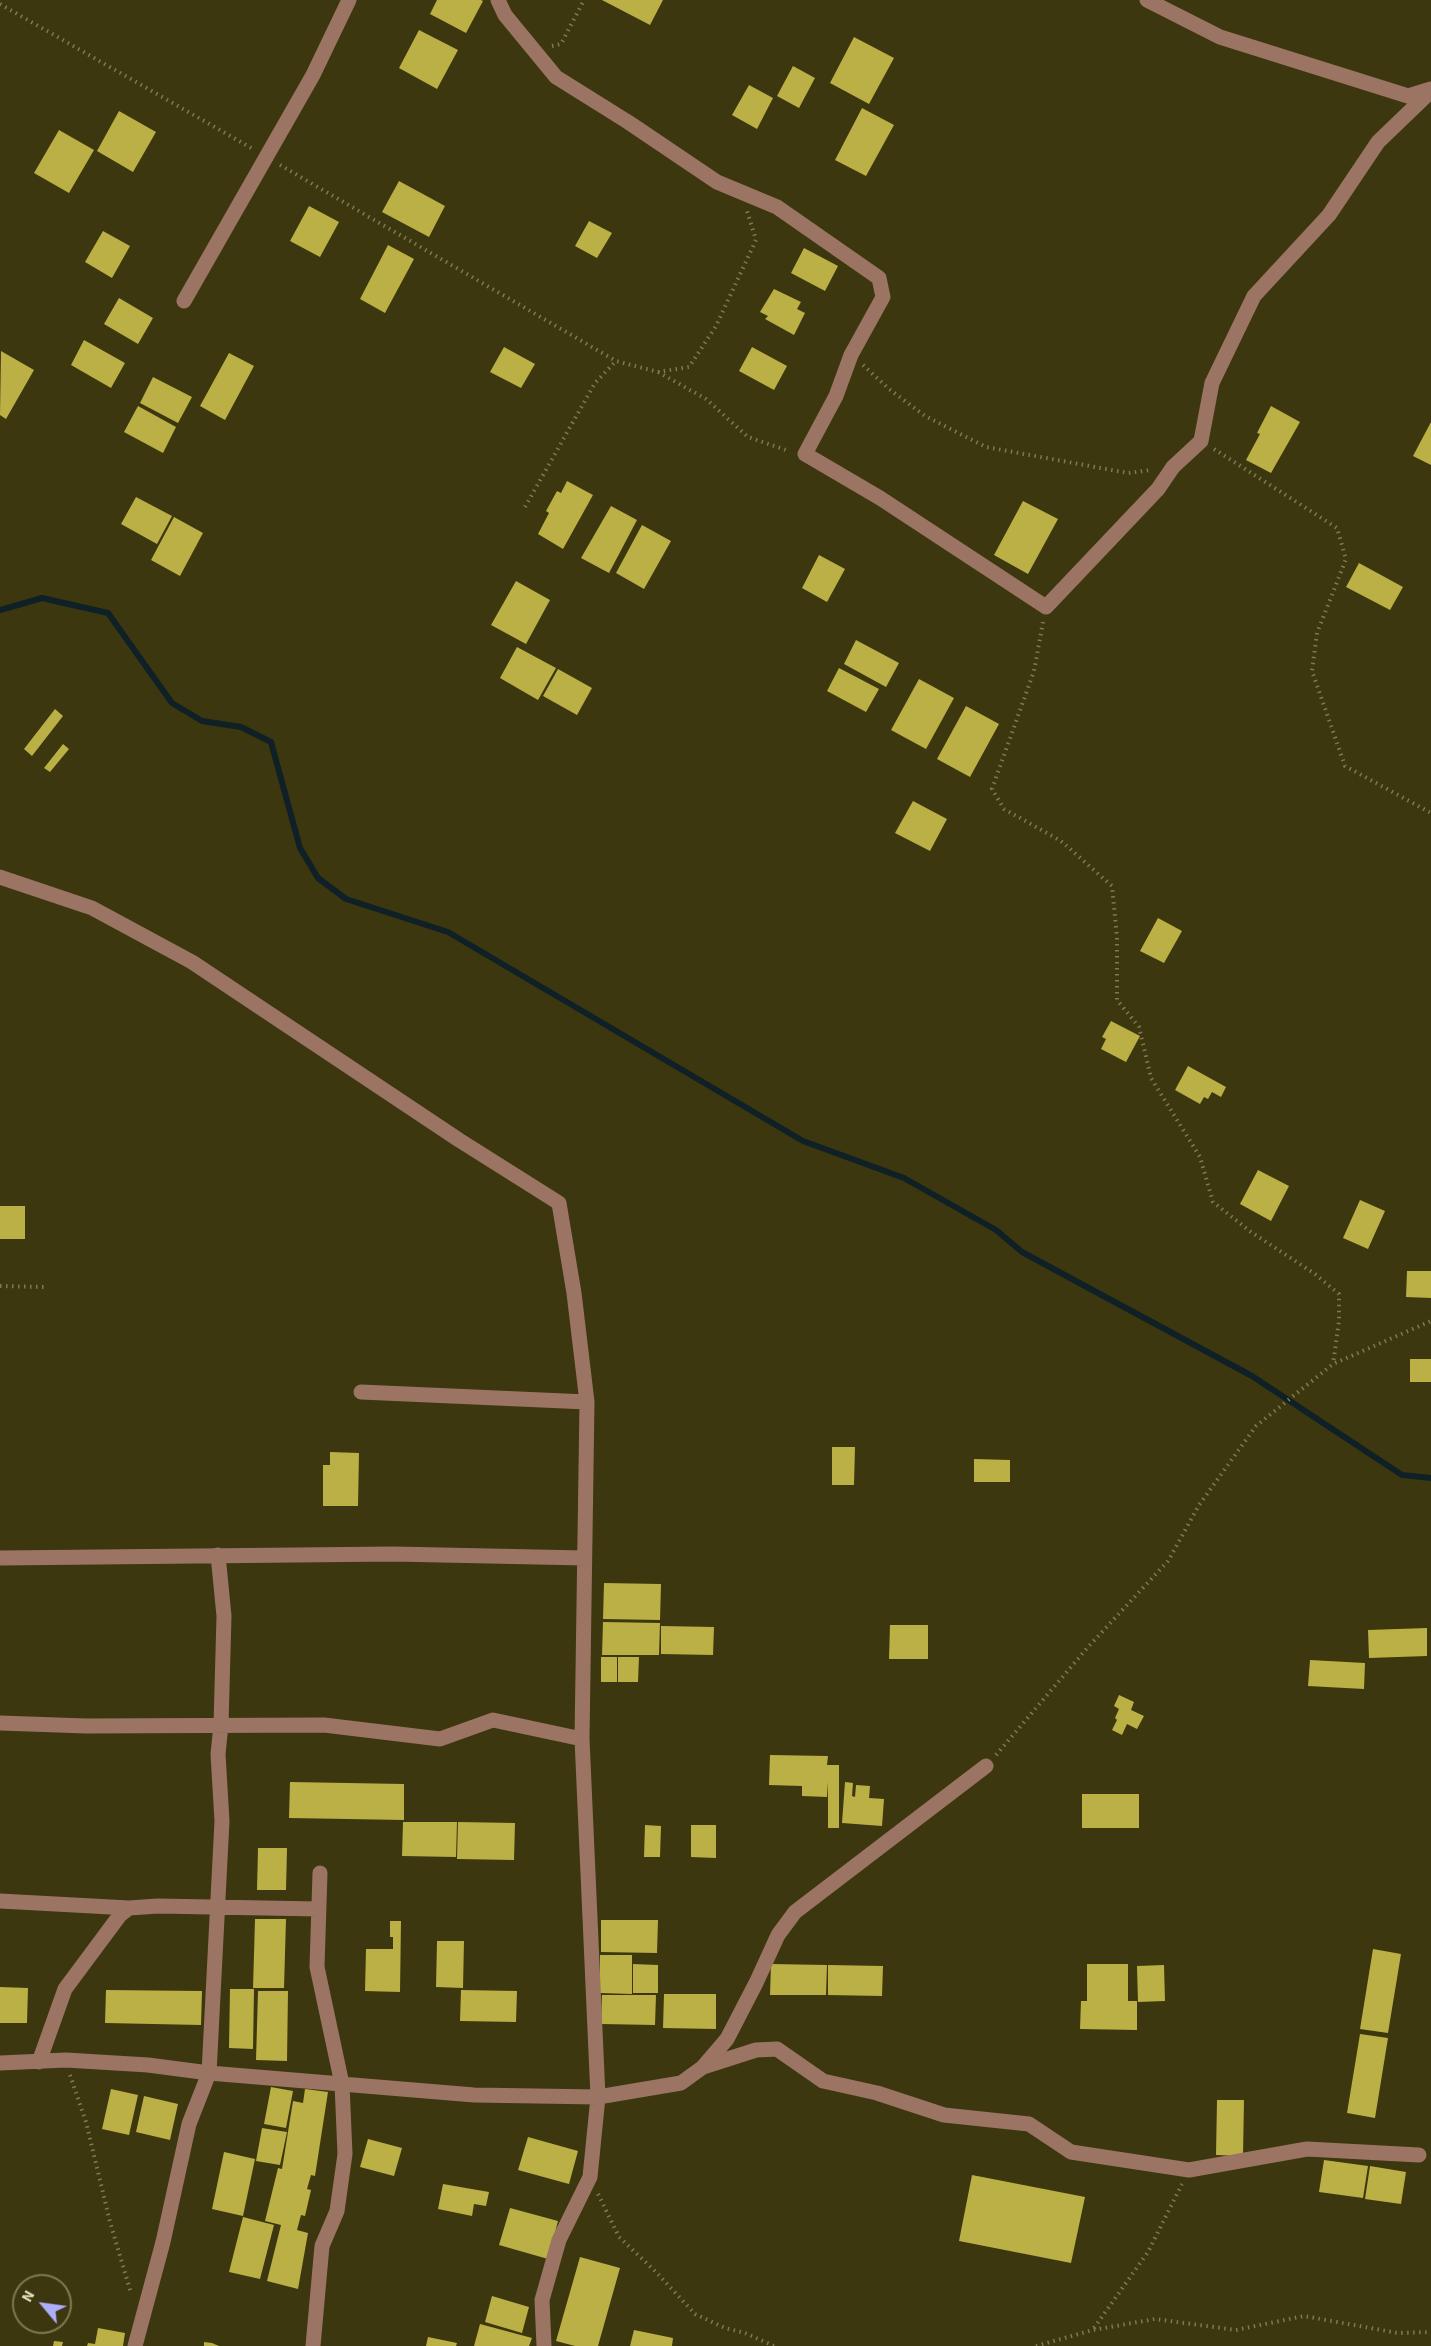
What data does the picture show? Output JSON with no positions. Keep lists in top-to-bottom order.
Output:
{
  "north": "top left"
}
